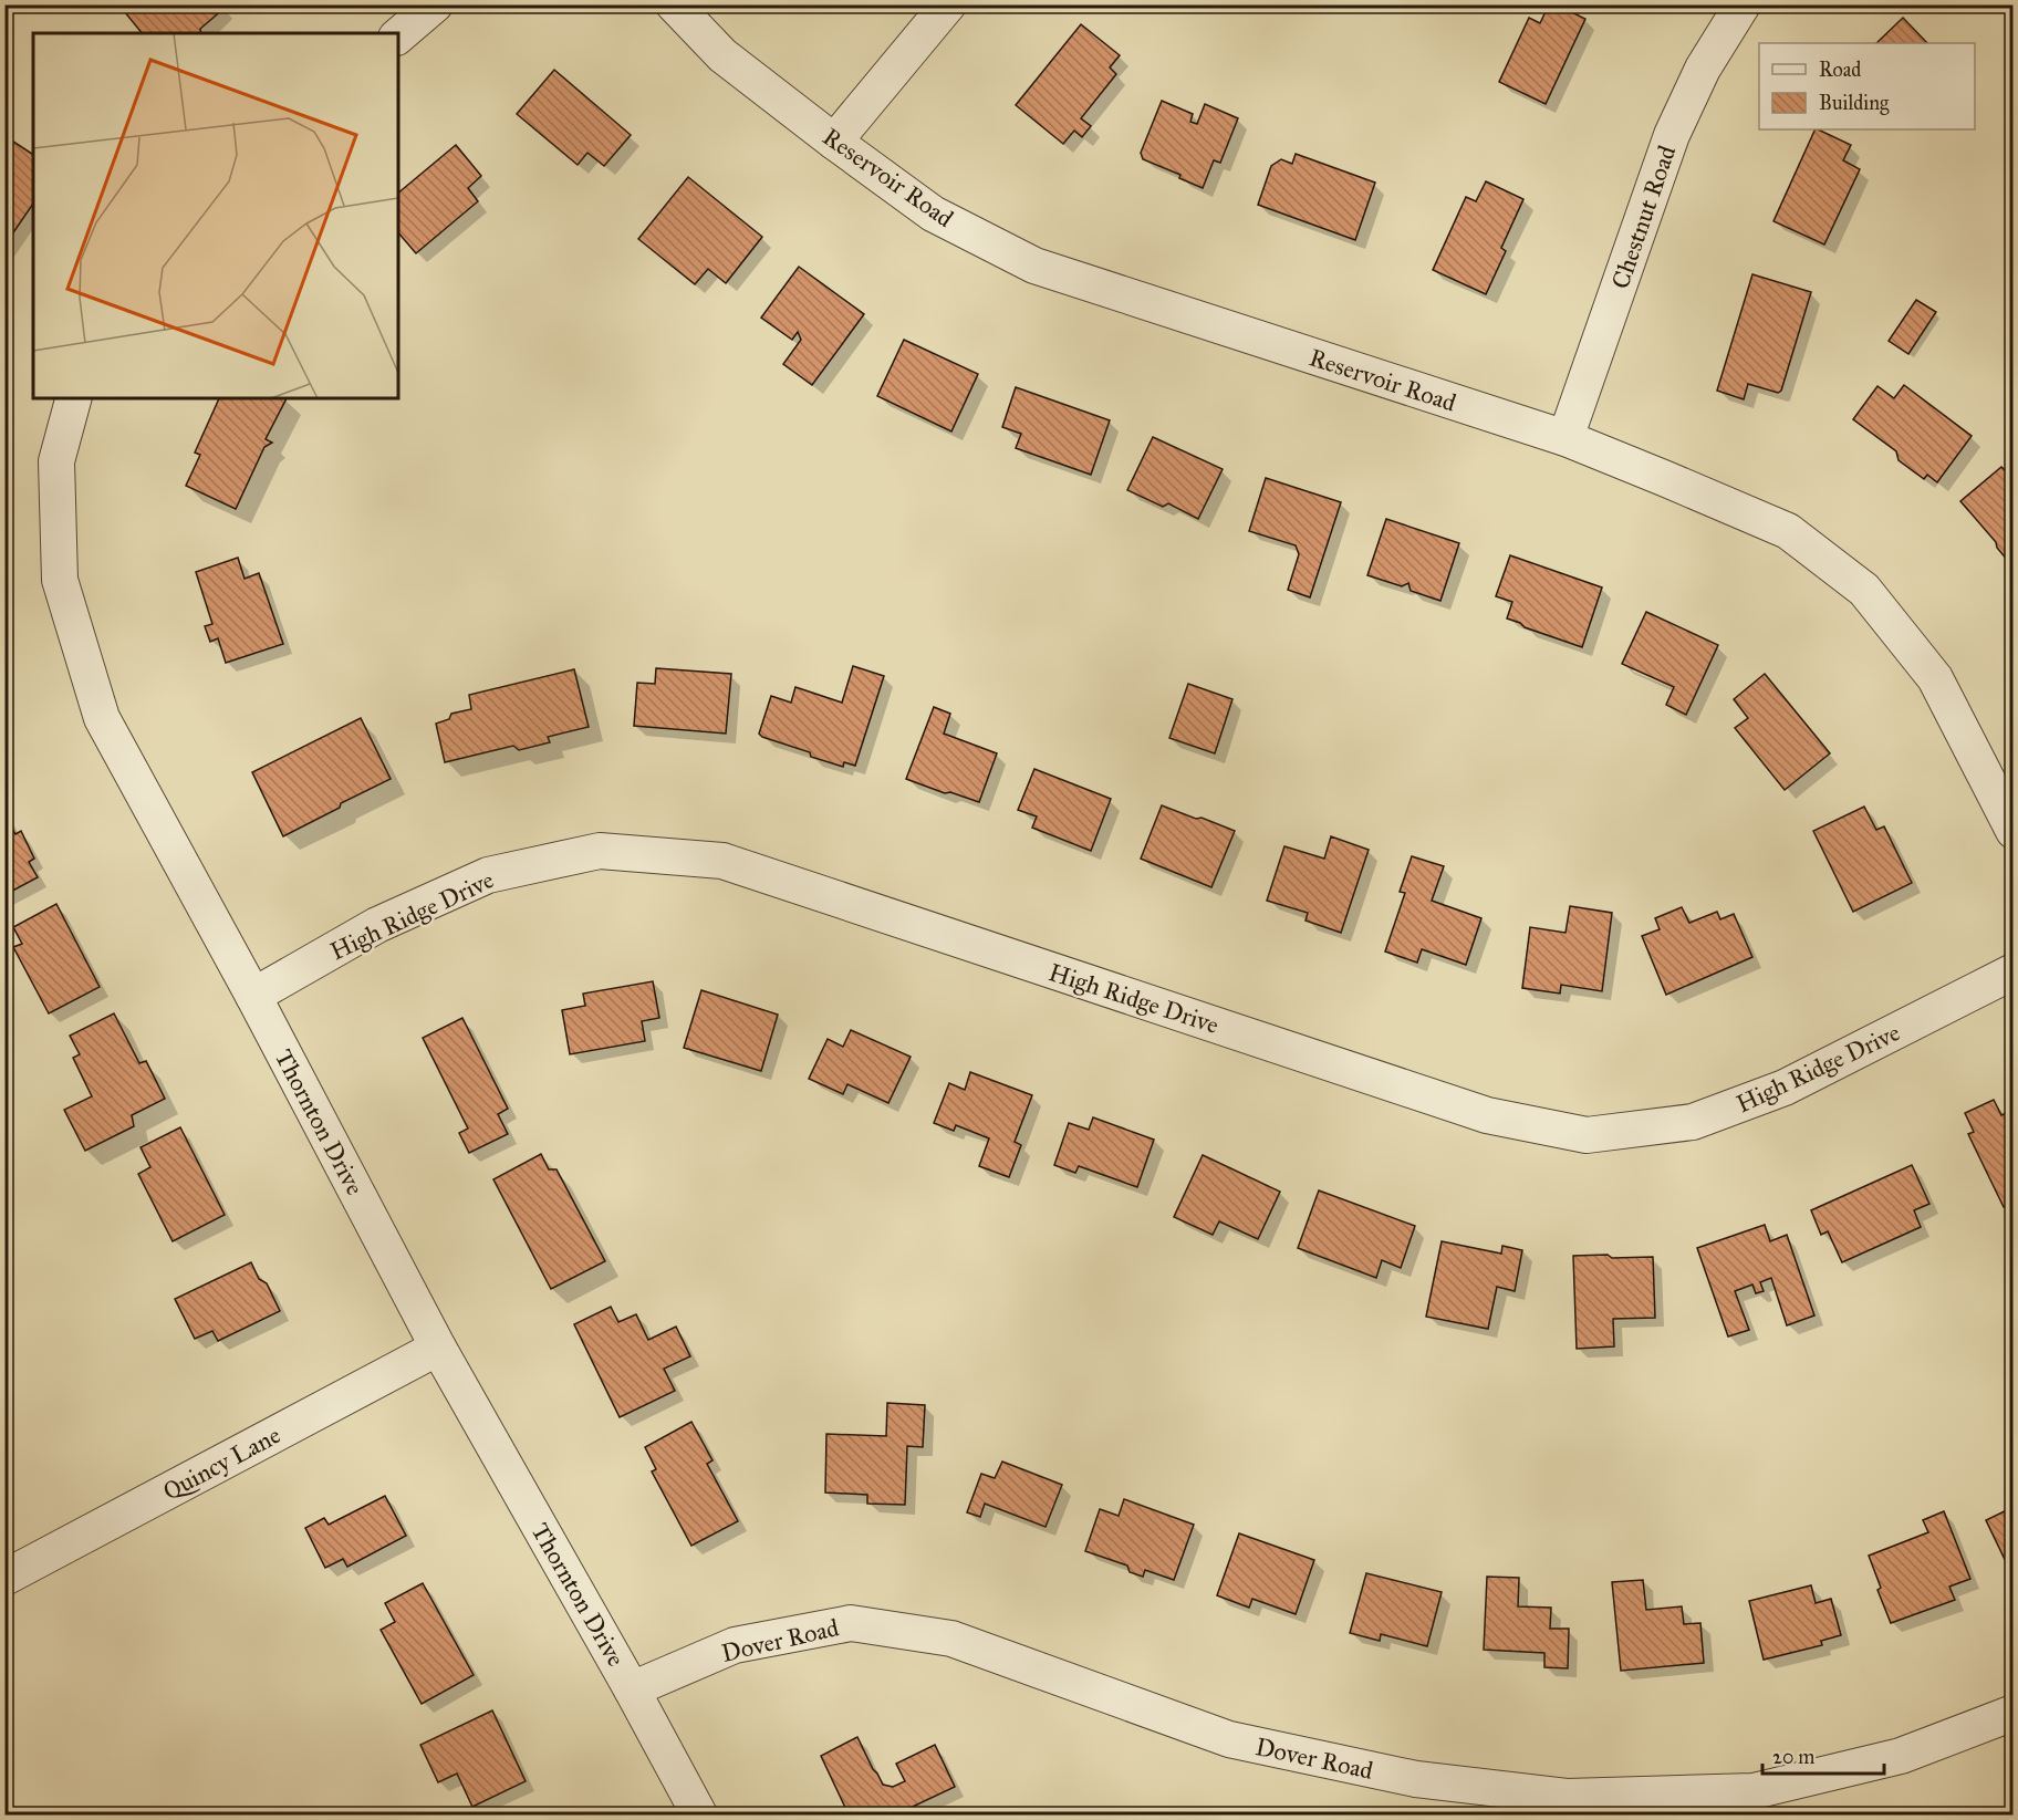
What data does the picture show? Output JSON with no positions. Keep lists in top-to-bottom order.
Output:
{
  "streets": {
    "street": [
      "Reservoir Road",
      "Chestnut Road",
      "High Ridge Drive",
      "Thornton Drive",
      "Quincy Lane",
      "Dover Road"
    ]
  },
  "crossings": [
    ["Reservoir Road", "Chestnut Road"],
    ["High Ridge Drive", "Thornton Drive"],
    ["Thornton Drive", "Quincy Lane"],
    ["Thornton Drive", "Dover Road"]
  ],
  "legend": ["Road", "Building"],
  "scale_bar": "20 m"
}
